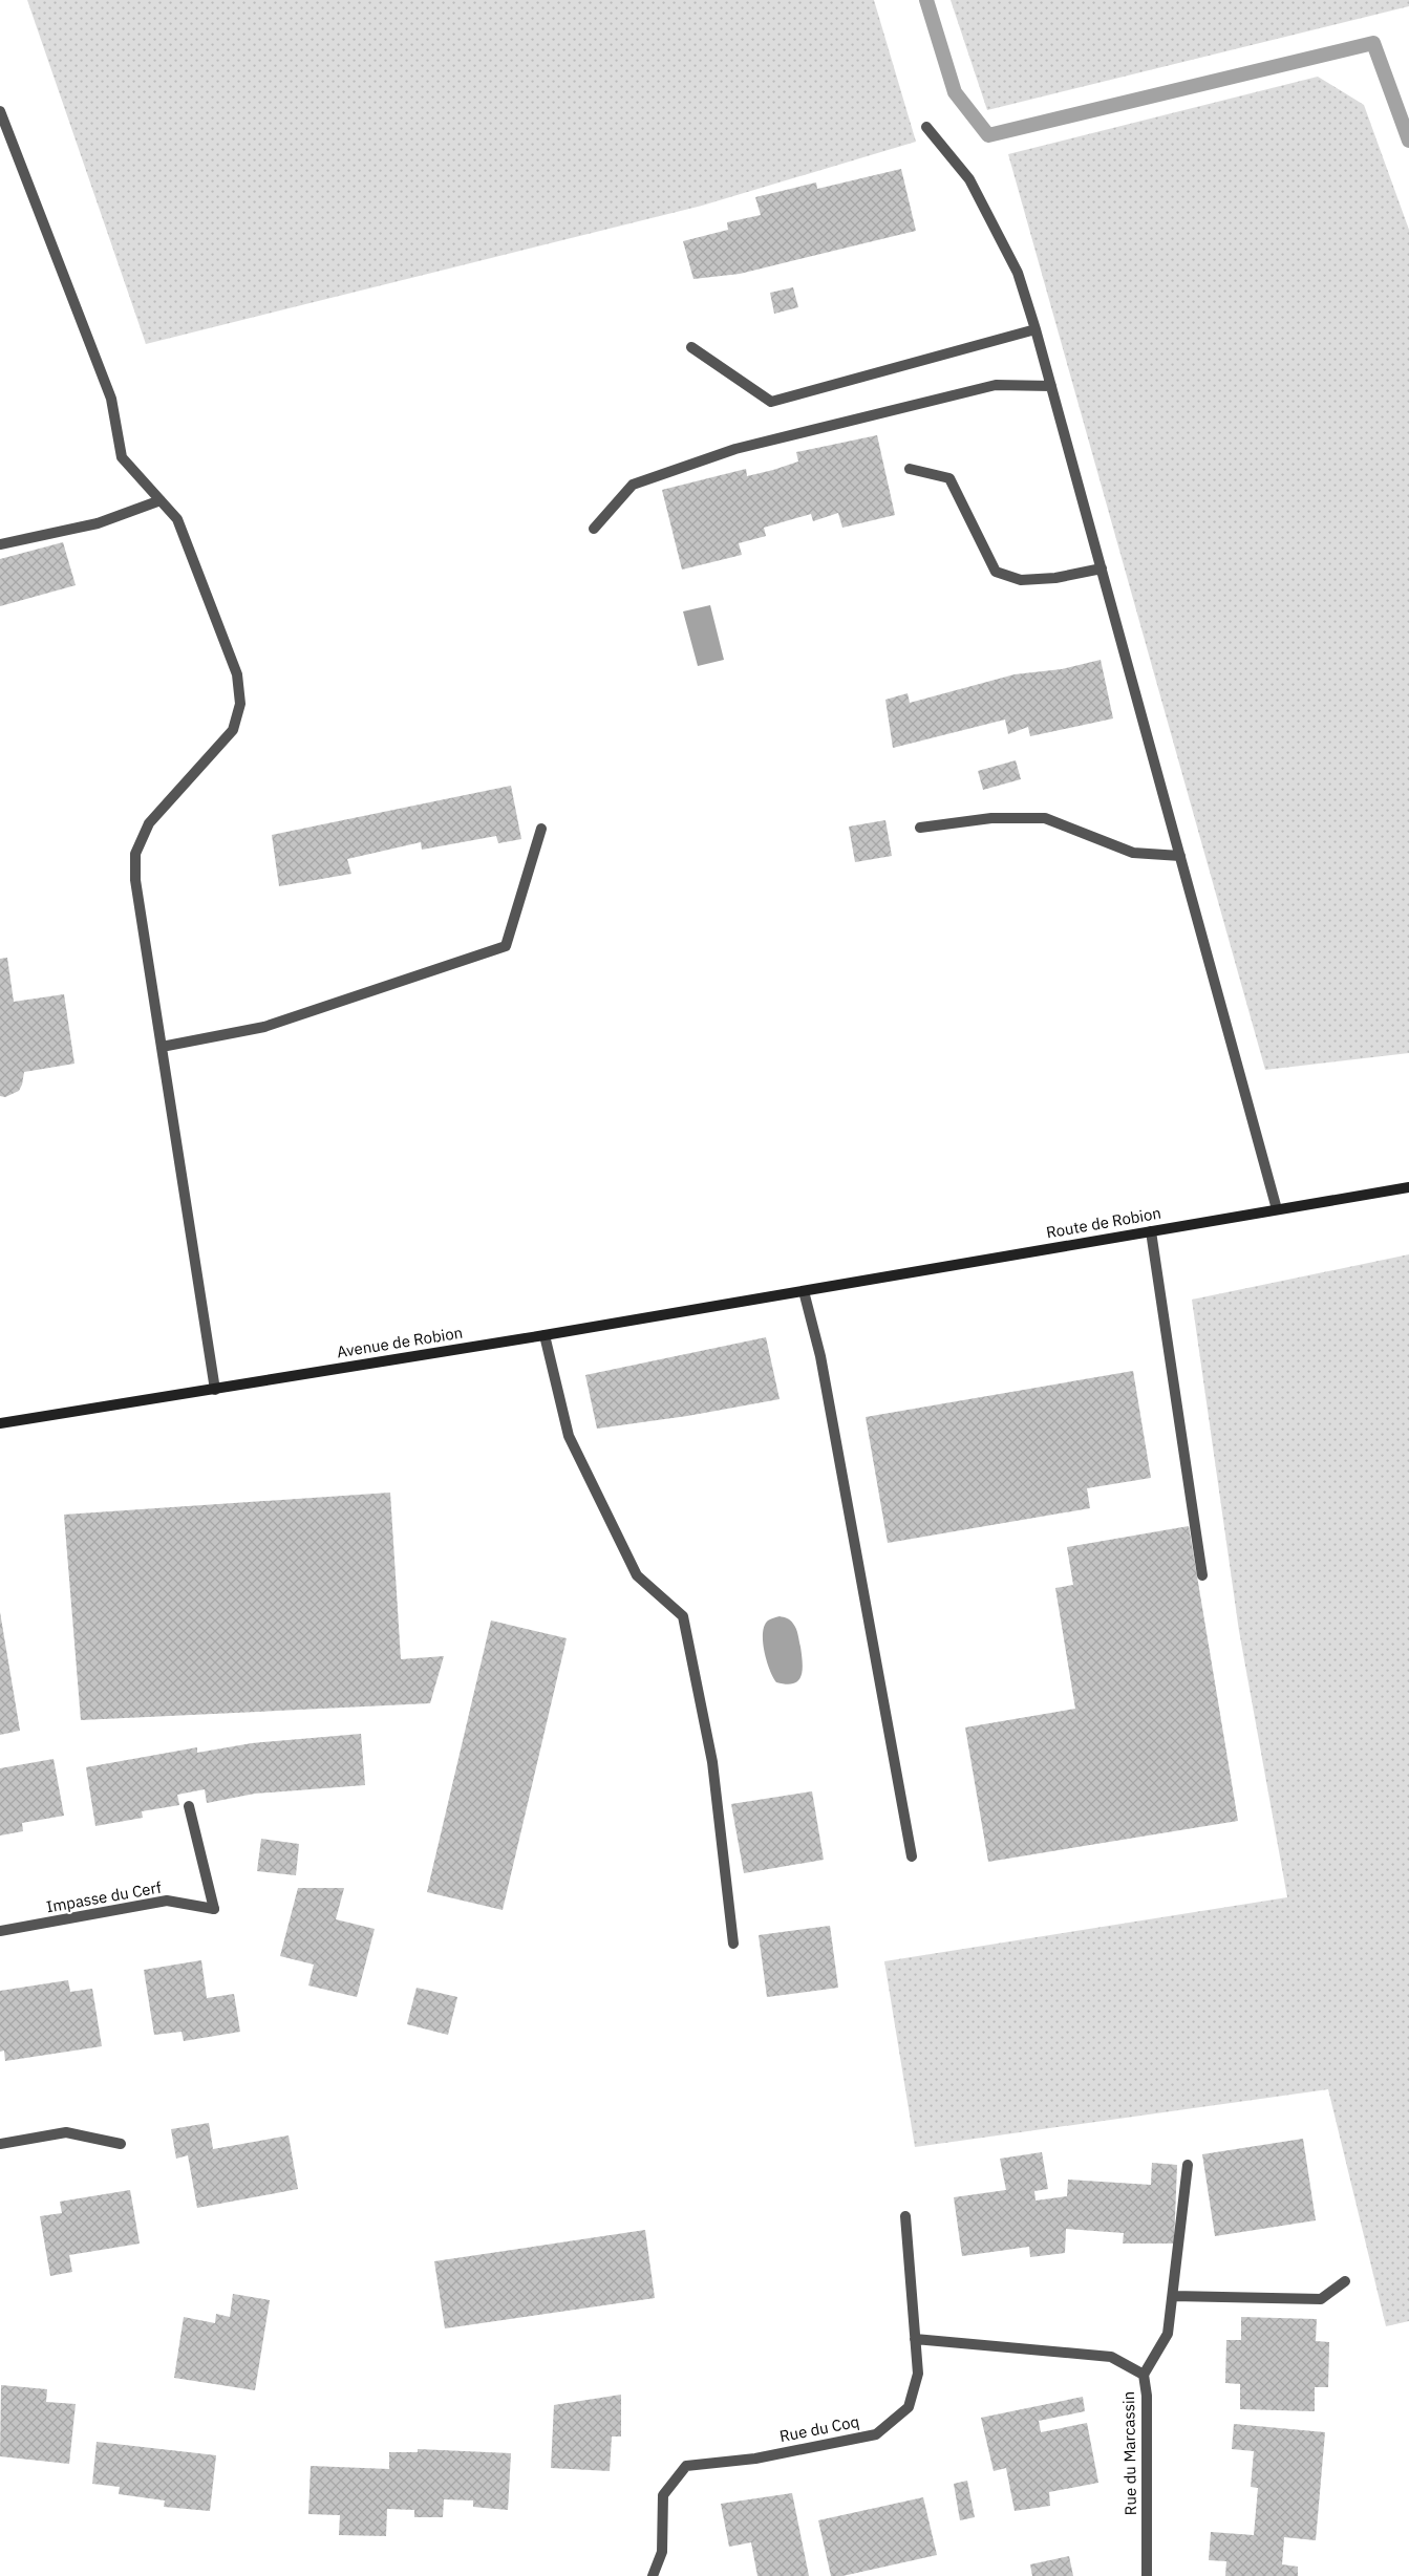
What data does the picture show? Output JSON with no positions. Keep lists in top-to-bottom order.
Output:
{
  "streets": {
    "main road": ["Route de Robion", "Avenue de Robion"],
    "street": ["Impasse du Cerf", "Rue du Coq", "Rue du Marcassin"]
  },
  "crossings": [
    ["Route de Robion", "Avenue de Robion"],
    ["Rue du Coq", "Rue du Marcassin"]
  ]
}
